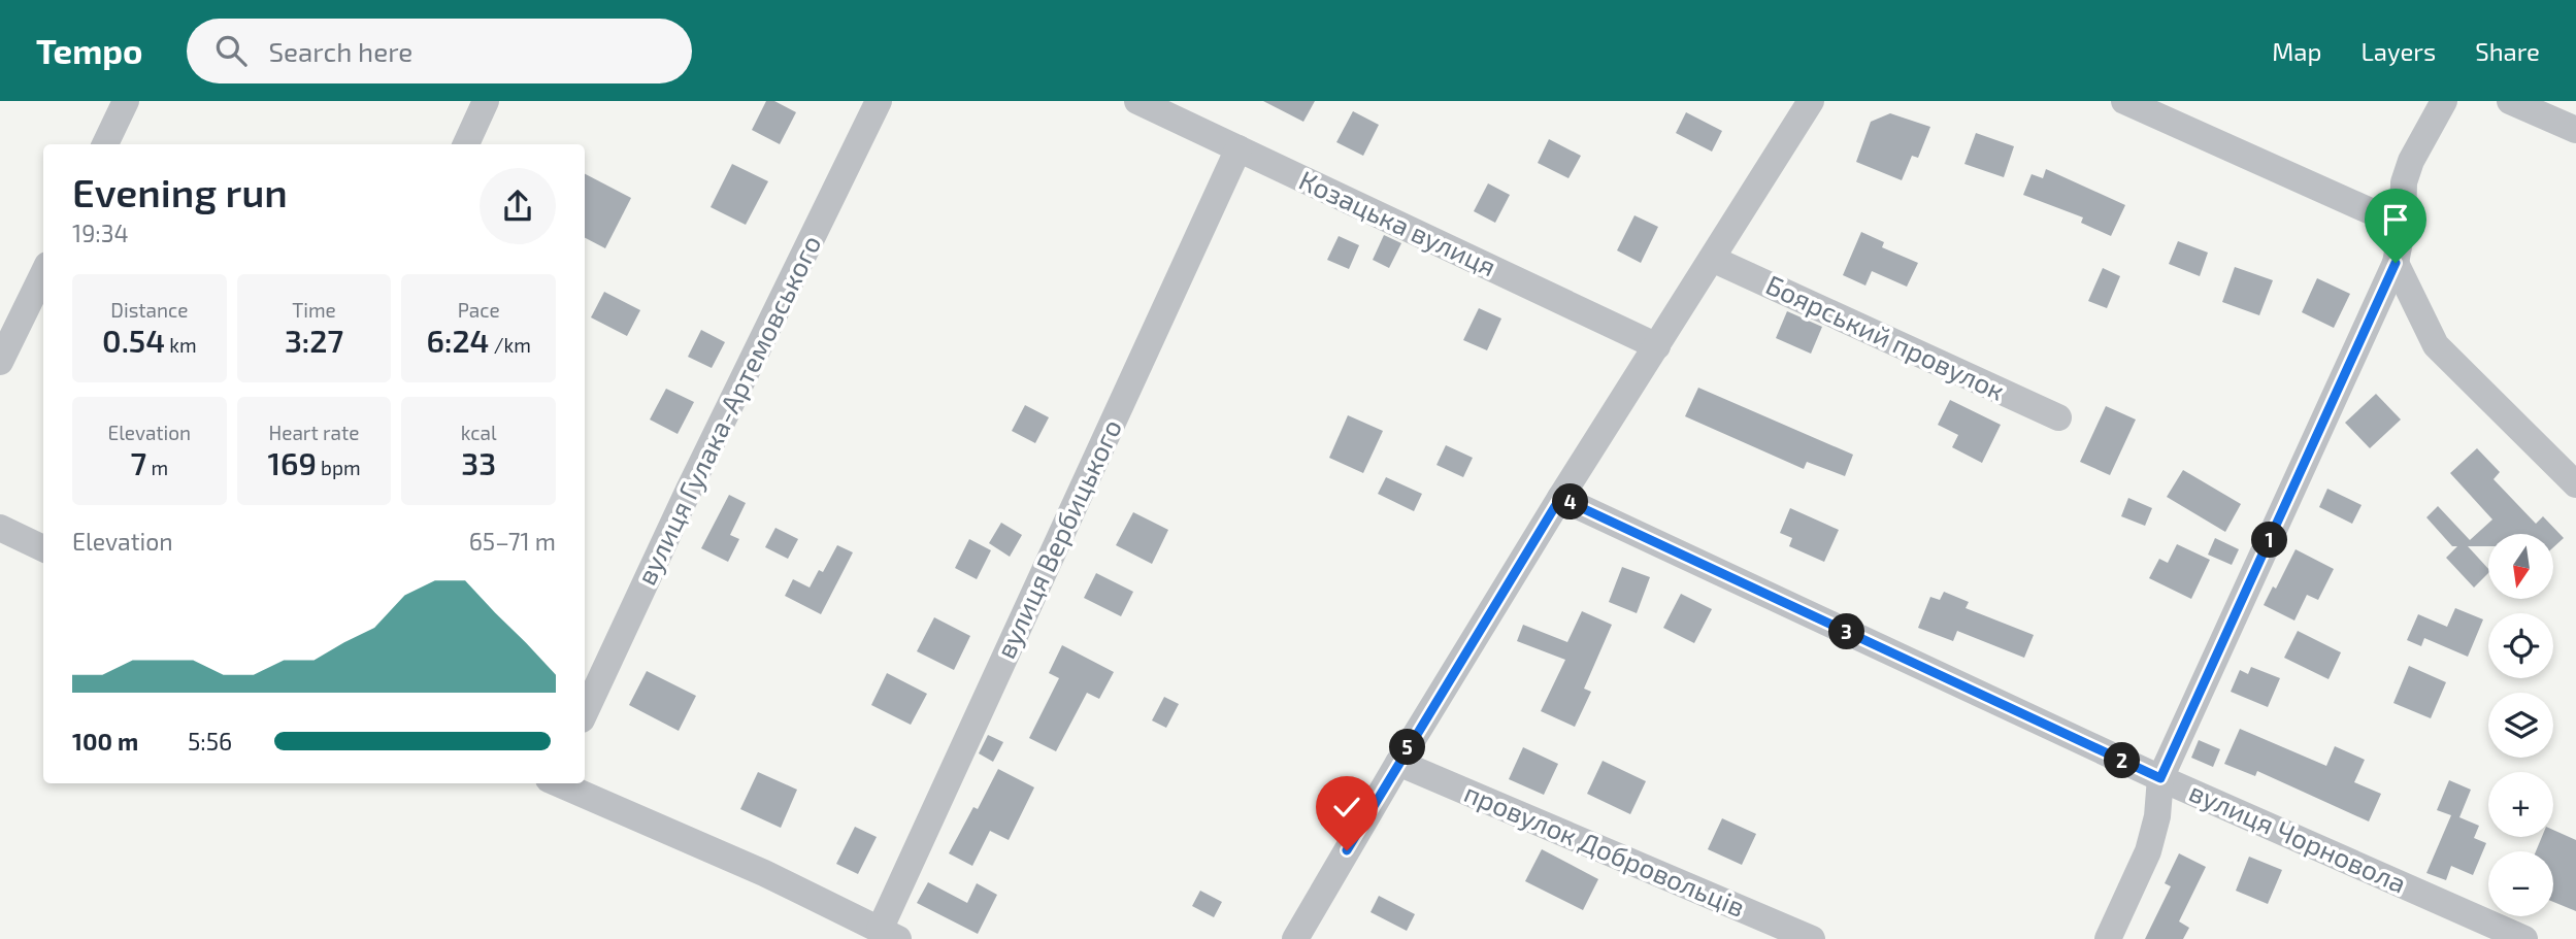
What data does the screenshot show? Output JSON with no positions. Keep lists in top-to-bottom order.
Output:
{
  "streets": {
    "street": [
      "Козацька вулиця",
      "Боярський провулок",
      "вулиця Гулака-Артемовського",
      "вулиця Вербицького",
      "вулиця Чорновола",
      "провулок Добровольців"
    ]
  },
  "crossings": [
    ["Козацька вулиця", "вулиця Вербицького"]
  ],
  "north": "bottom",
  "page": {
    "header": "Tempo",
    "search": "Search here",
    "nav": ["Map", "Layers", "Share"],
    "heading": ["Evening run", "19:34"],
    "stats": [
      ["Distance", "0.54 km"],
      ["Time", "3:27"],
      ["Pace", "6:24 /km"],
      ["Elevation", "7 m"],
      ["Heart rate", "169 bpm"],
      ["kcal", "33"]
    ],
    "pins": [
      "4",
      "1",
      "3",
      "5",
      "2"
    ],
    "chart": ["Elevation", "65–71 m"],
    "map_buttons": ["+", "−"],
    "list": [
      {
        "name": "100 m",
        "note": "5:56"
      }
    ]
  }
}
